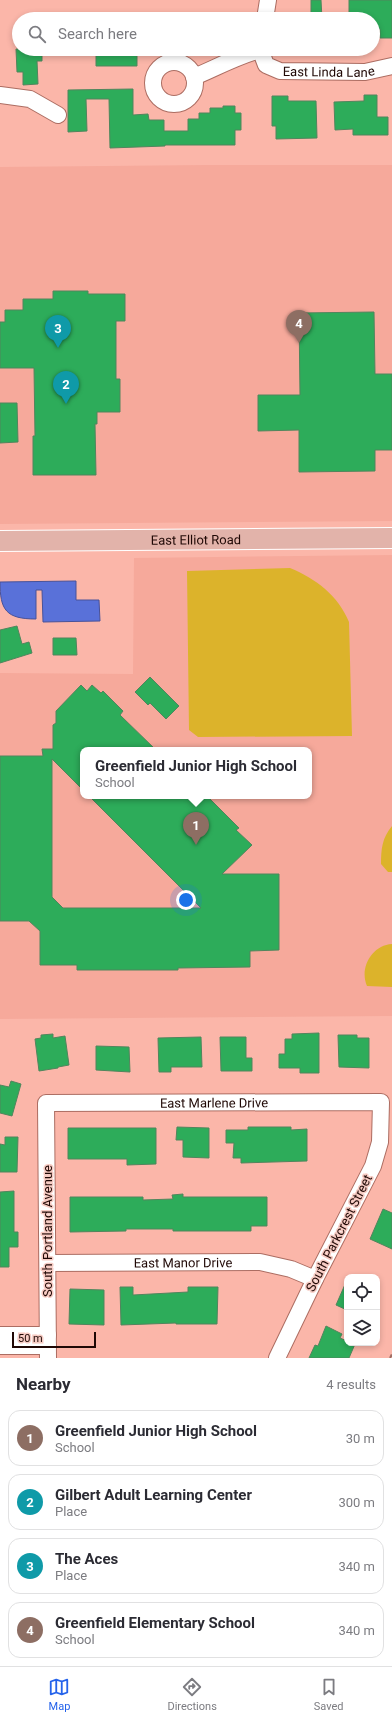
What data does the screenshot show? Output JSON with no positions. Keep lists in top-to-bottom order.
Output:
{
  "streets": {
    "main road": ["East Elliot Road"],
    "street": [
      "East Linda Lane",
      "East Marlene Drive",
      "South Portland Avenue",
      "South Parkcrest Street",
      "East Manor Drive"
    ]
  },
  "crossings": [
    ["East Marlene Drive", "South Portland Avenue"],
    ["East Marlene Drive", "South Parkcrest Street"],
    ["South Portland Avenue", "East Manor Drive"],
    ["South Parkcrest Street", "East Manor Drive"]
  ],
  "scale_bar": "50 m",
  "page": {
    "search": "Search here",
    "pins": [
      "4",
      "3",
      "2",
      "1"
    ],
    "popup": ["Greenfield Junior High School", "School"],
    "scale": "50 m",
    "heading": ["Nearby", "4 results"],
    "list": [
      {
        "mark": "1",
        "name": "Greenfield Junior High School",
        "note": "School",
        "value": "30 m"
      },
      {
        "mark": "2",
        "name": "Gilbert Adult Learning Center",
        "note": "Place",
        "value": "300 m"
      },
      {
        "mark": "3",
        "name": "The Aces",
        "note": "Place",
        "value": "340 m"
      },
      {
        "mark": "4",
        "name": "Greenfield Elementary School",
        "note": "School",
        "value": "340 m"
      }
    ],
    "nav": ["Map", "Directions", "Saved"]
  }
}
